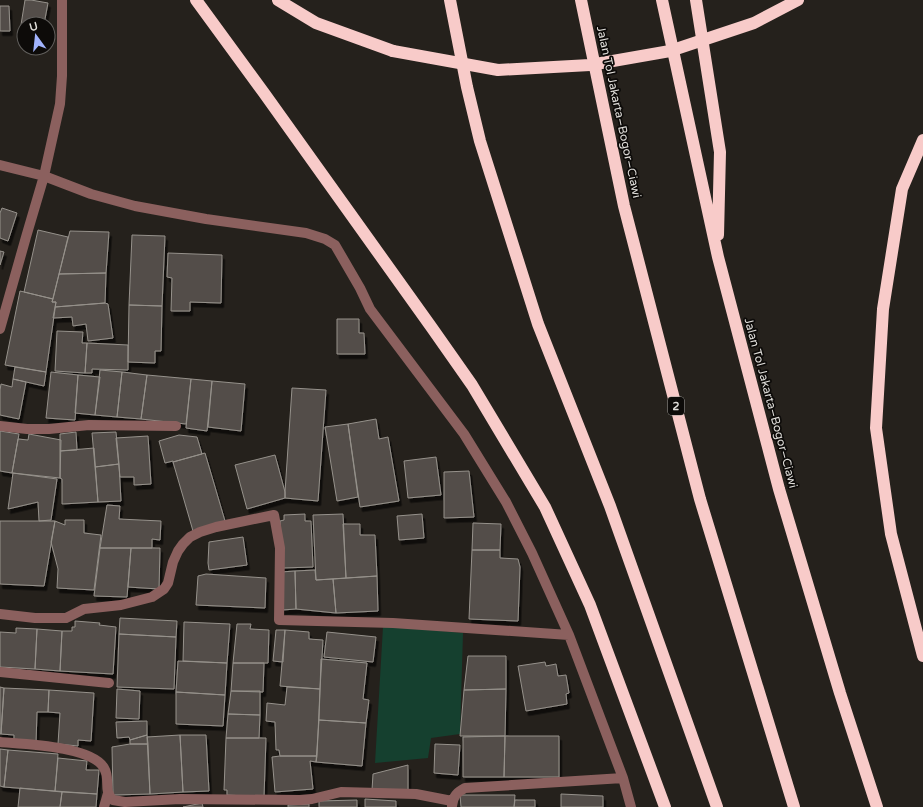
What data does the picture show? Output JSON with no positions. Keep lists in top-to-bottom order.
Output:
{
  "streets": {
    "highway": ["Jalan Tol Jakarta–Bogor–Ciawi", "2"]
  },
  "north": "top"
}
